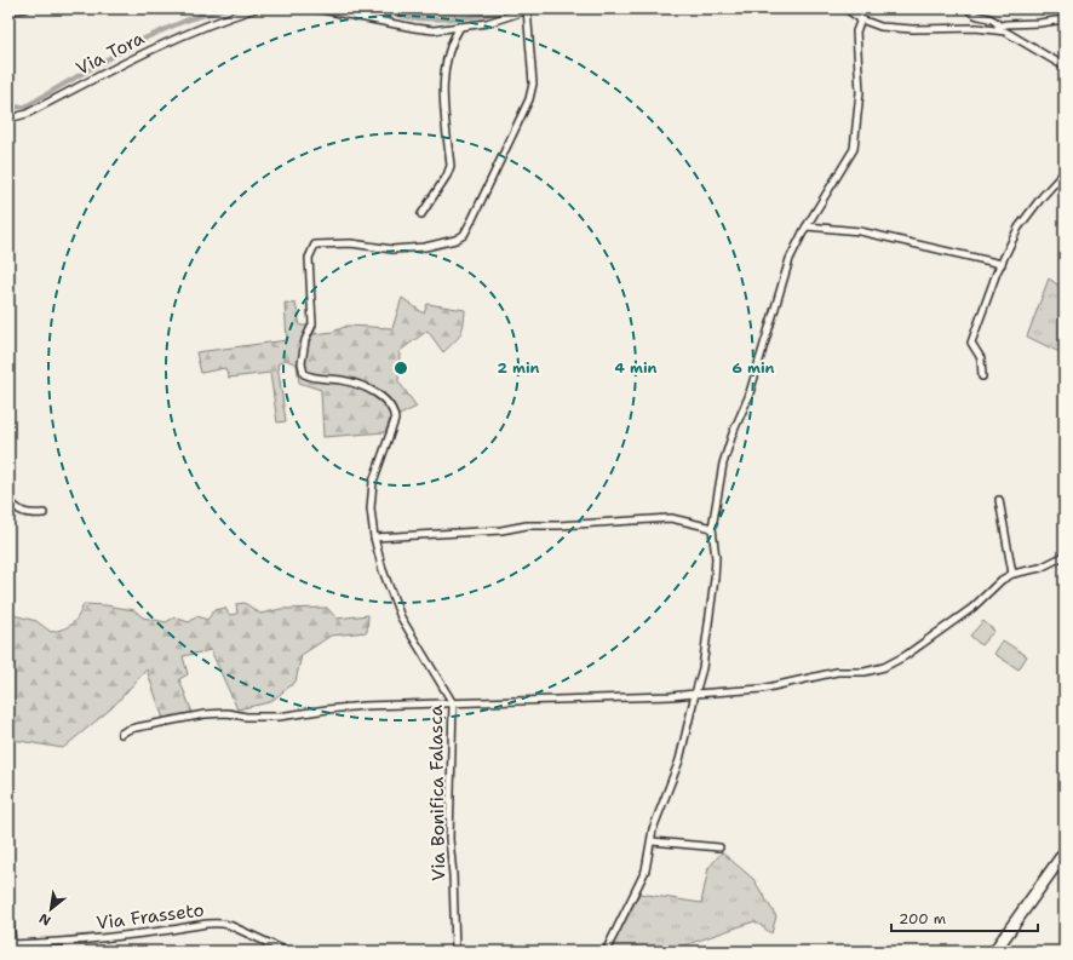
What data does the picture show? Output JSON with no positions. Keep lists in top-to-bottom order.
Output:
{
  "streets": {
    "street": ["Via Tora", "Via Bonifica Falasca", "Via Frasseto"]
  },
  "scale_bar": "200 m",
  "north": "bottom left",
  "rings": ["2 min", "4 min", "6 min"]
}
